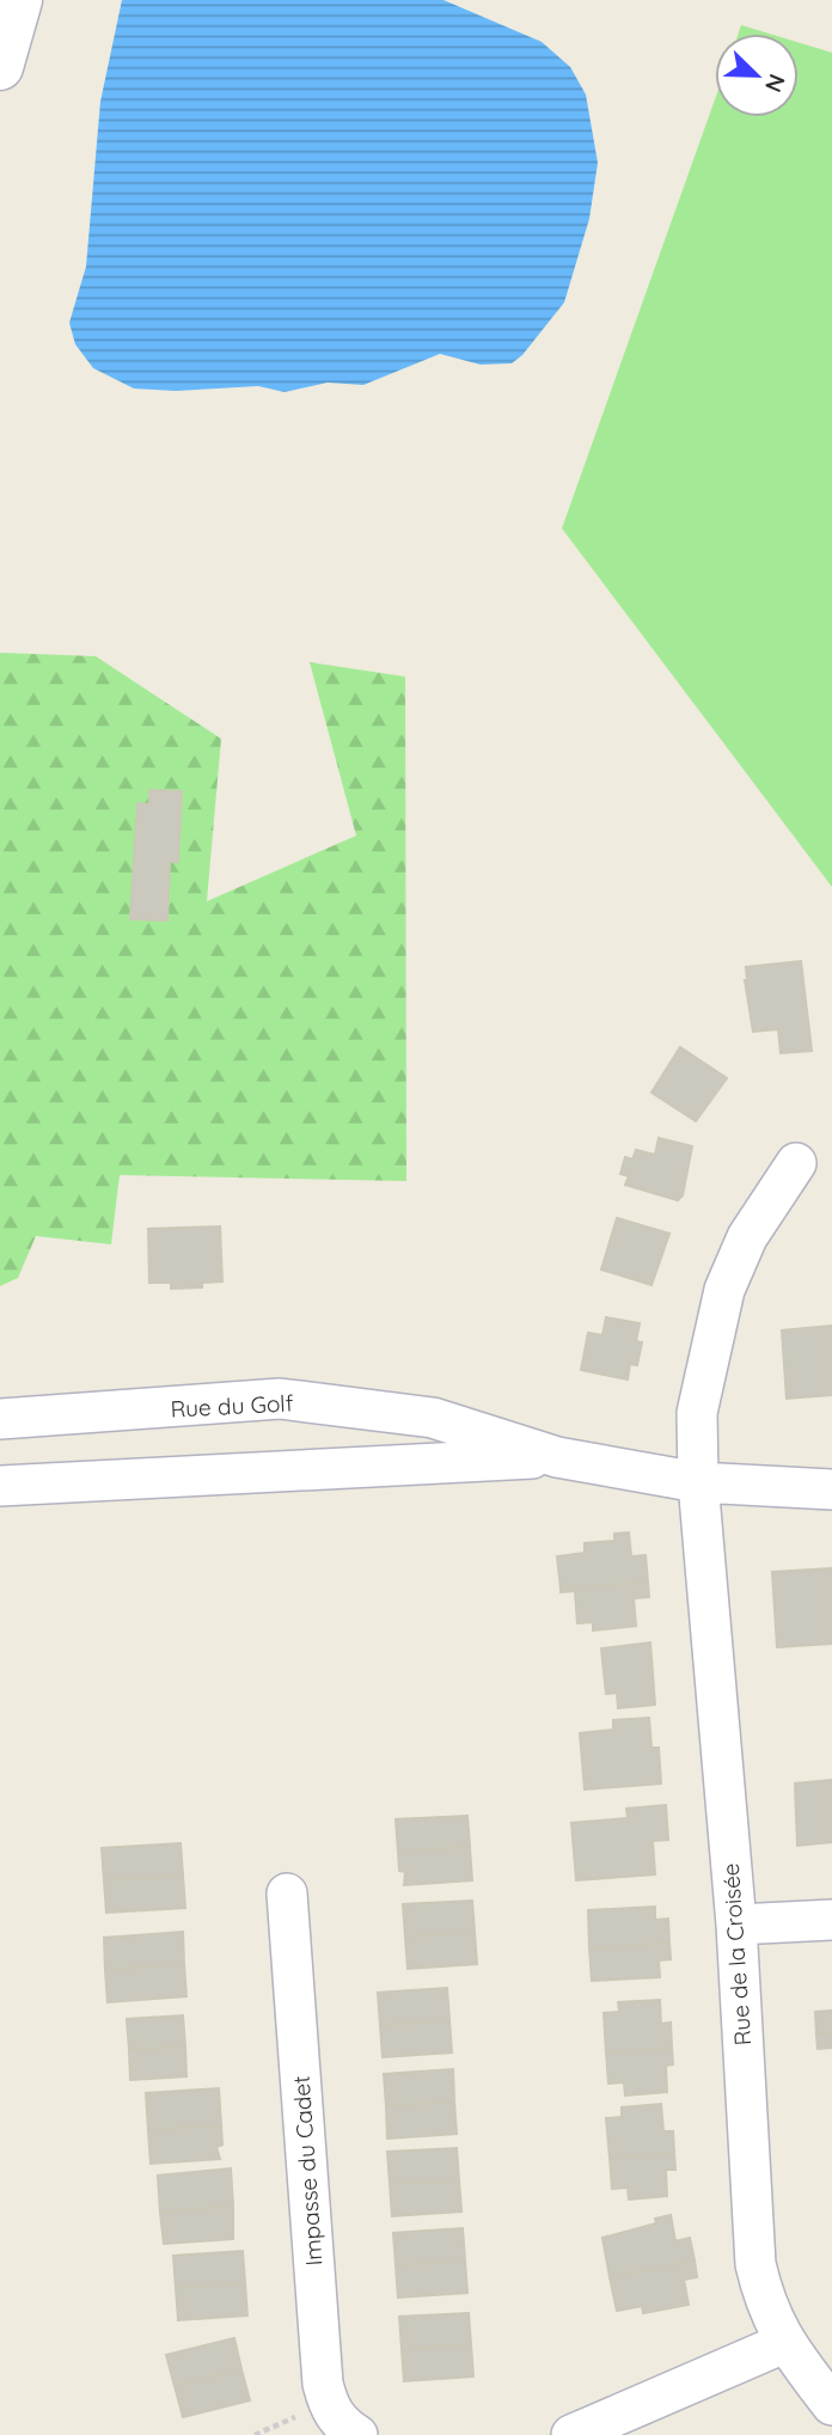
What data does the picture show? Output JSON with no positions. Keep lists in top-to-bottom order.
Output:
{
  "streets": {
    "street": ["Rue du Golf", "Rue de la Croisée", "Impasse du Cadet"]
  },
  "crossings": [
    ["Rue du Golf", "Rue de la Croisée"]
  ],
  "north": "bottom right"
}
